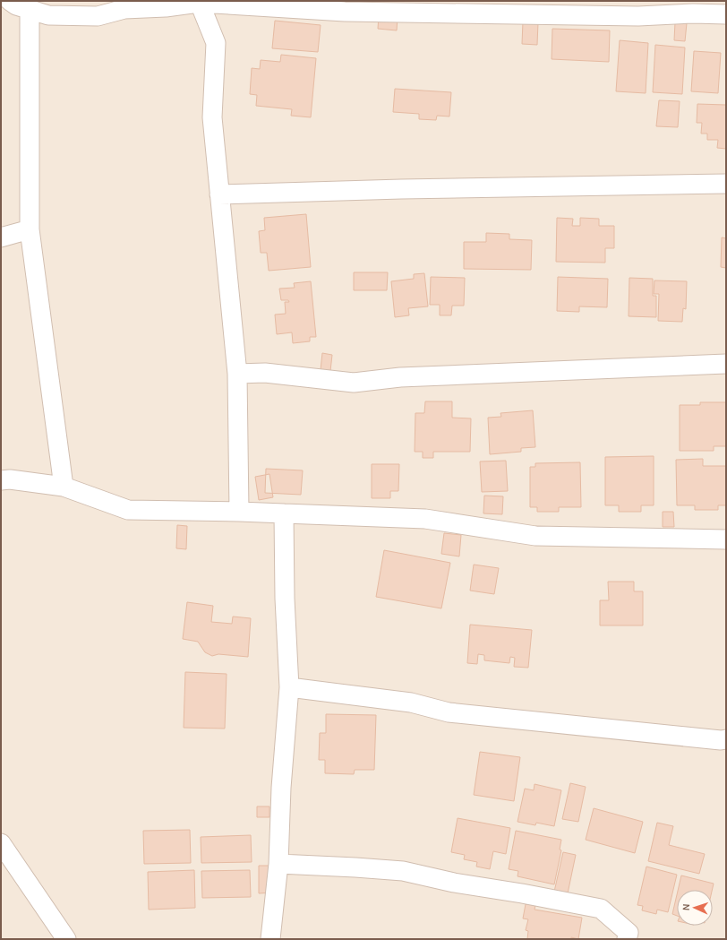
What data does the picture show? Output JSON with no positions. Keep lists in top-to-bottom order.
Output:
{
  "north": "left"
}
